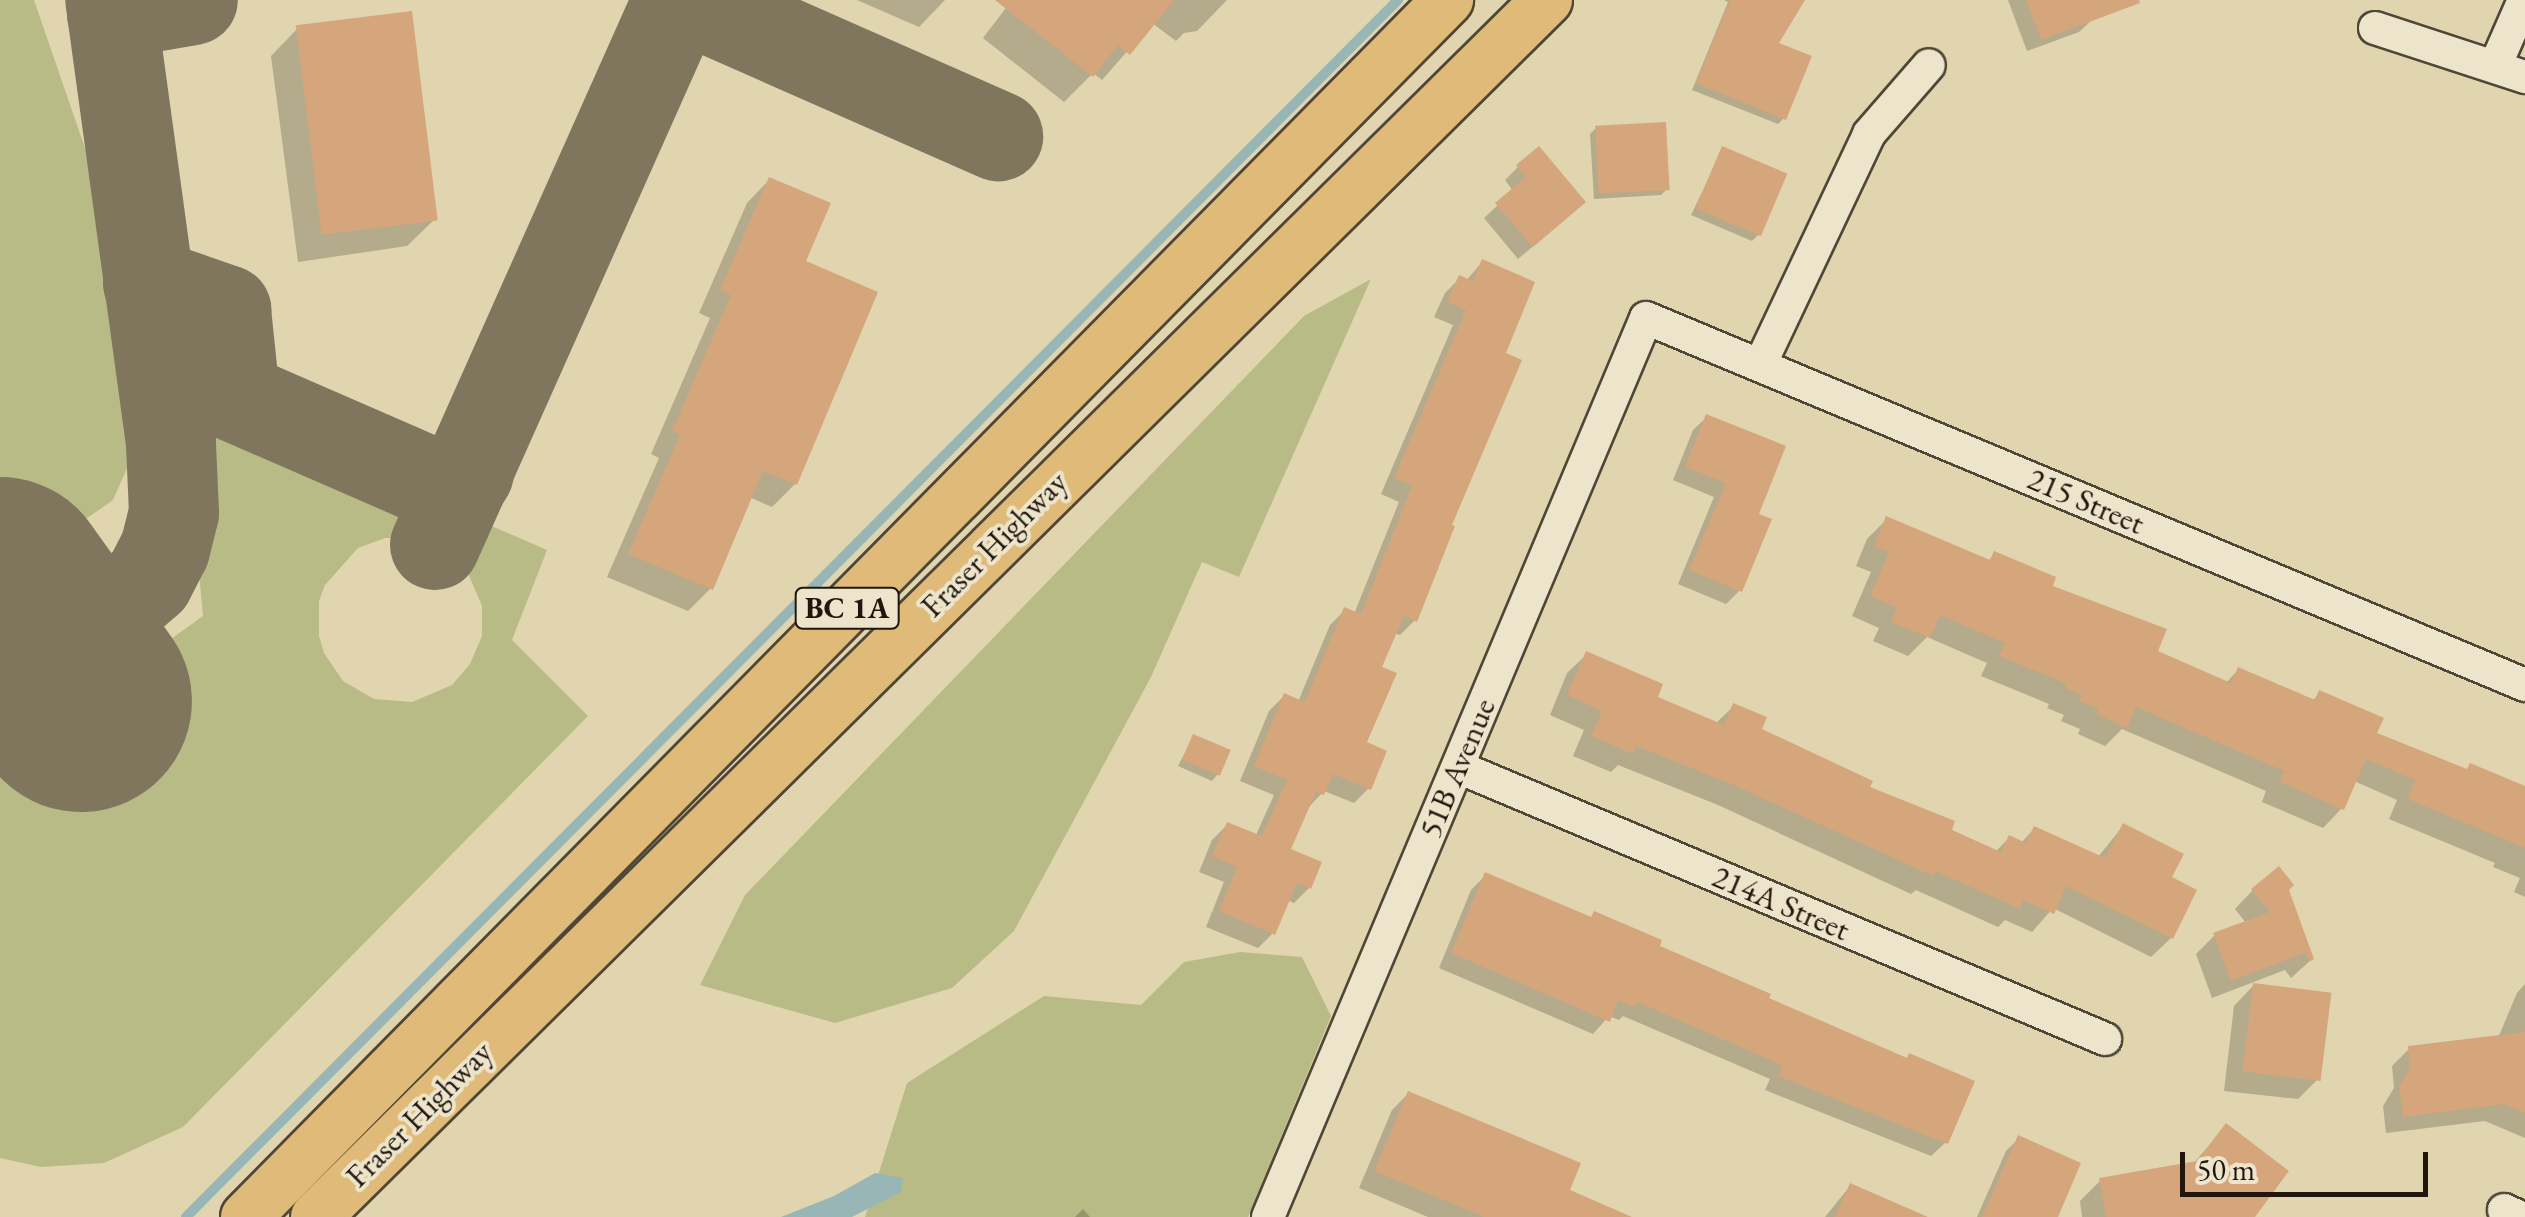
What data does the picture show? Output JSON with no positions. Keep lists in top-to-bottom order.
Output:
{
  "streets": {
    "main road": ["Fraser Highway", "BC 1A"],
    "street": ["215 Street", "51B Avenue", "214A Street"]
  },
  "crossings": [
    ["215 Street", "51B Avenue"],
    ["51B Avenue", "214A Street"]
  ],
  "scale_bar": "50 m"
}
